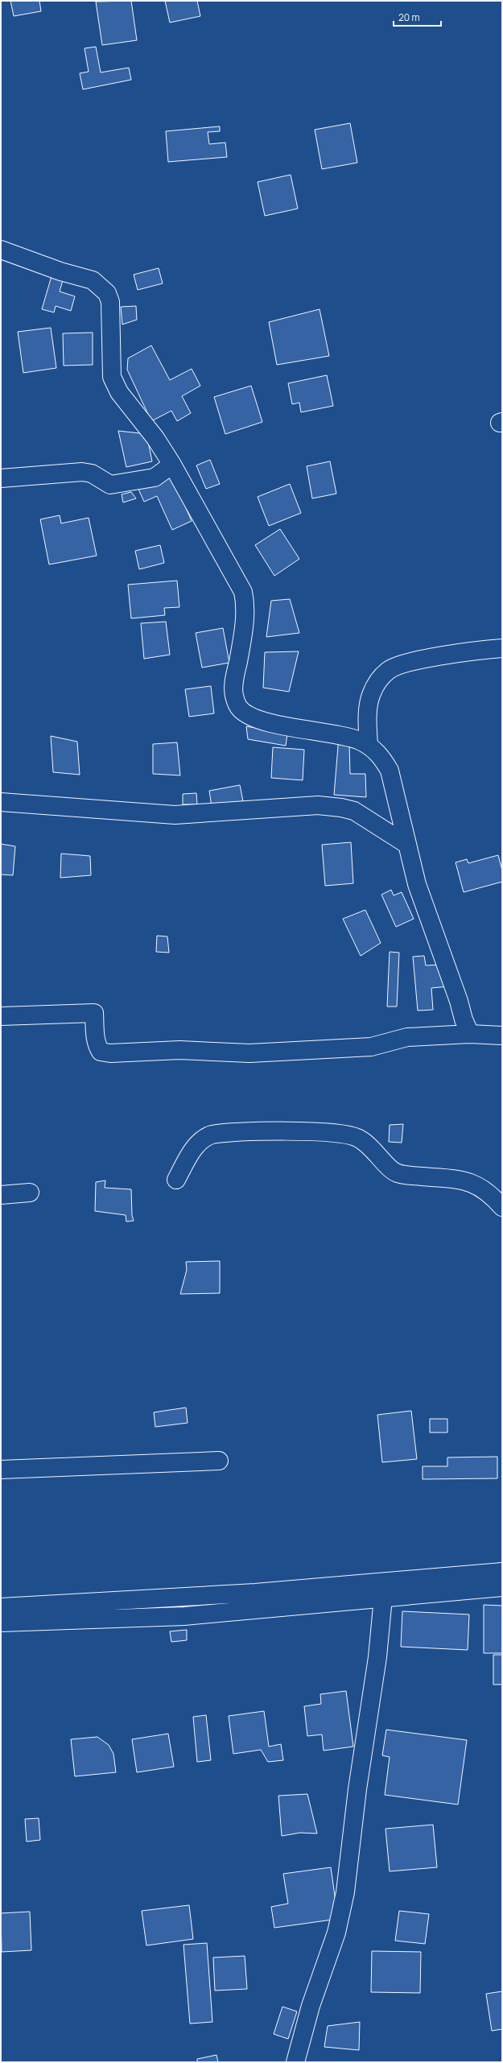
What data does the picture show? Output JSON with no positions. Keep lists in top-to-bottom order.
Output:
{
  "scale_bar": "20 m"
}
